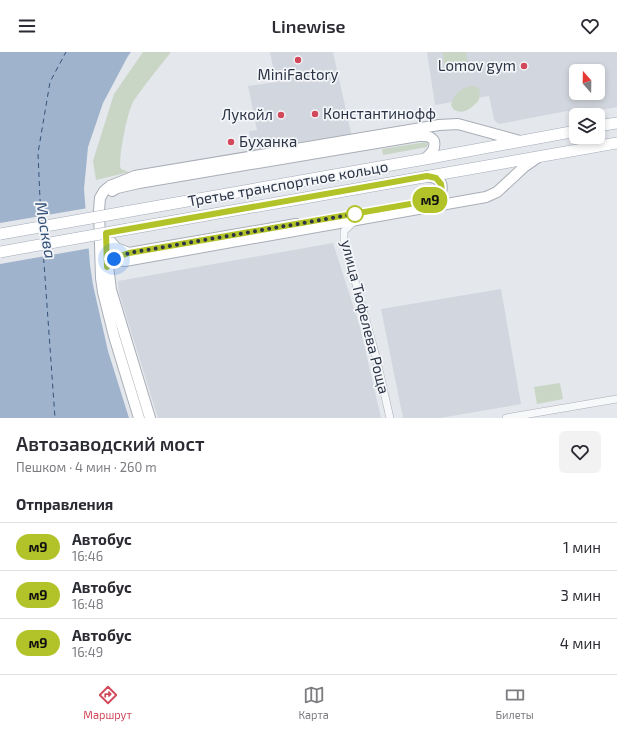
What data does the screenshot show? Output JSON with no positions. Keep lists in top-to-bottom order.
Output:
{
  "streets": {
    "main road": ["Третье транспортное кольцо"],
    "street": ["улица Тюфелева Роща"]
  },
  "water": ["Москва"],
  "places": [
    "MiniFactory",
    "Lomov gym",
    "Константинофф",
    "Лукойл",
    "Буханка"
  ],
  "lines": ["bus line м9"],
  "north": "top",
  "page": {
    "header": "Linewise",
    "on_map": "м9",
    "heading": [
      ["Автозаводский мост", "Пешком · 4 мин · 260 m"],
      "Отправления"
    ],
    "list": [
      {
        "mark": "м9",
        "name": "Автобус",
        "note": "16:46",
        "value": "1 мин"
      },
      {
        "mark": "м9",
        "name": "Автобус",
        "note": "16:48",
        "value": "3 мин"
      },
      {
        "mark": "м9",
        "name": "Автобус",
        "note": "16:49",
        "value": "4 мин"
      }
    ],
    "tabs": ["Маршрут", "Карта", "Билеты"]
  }
}
